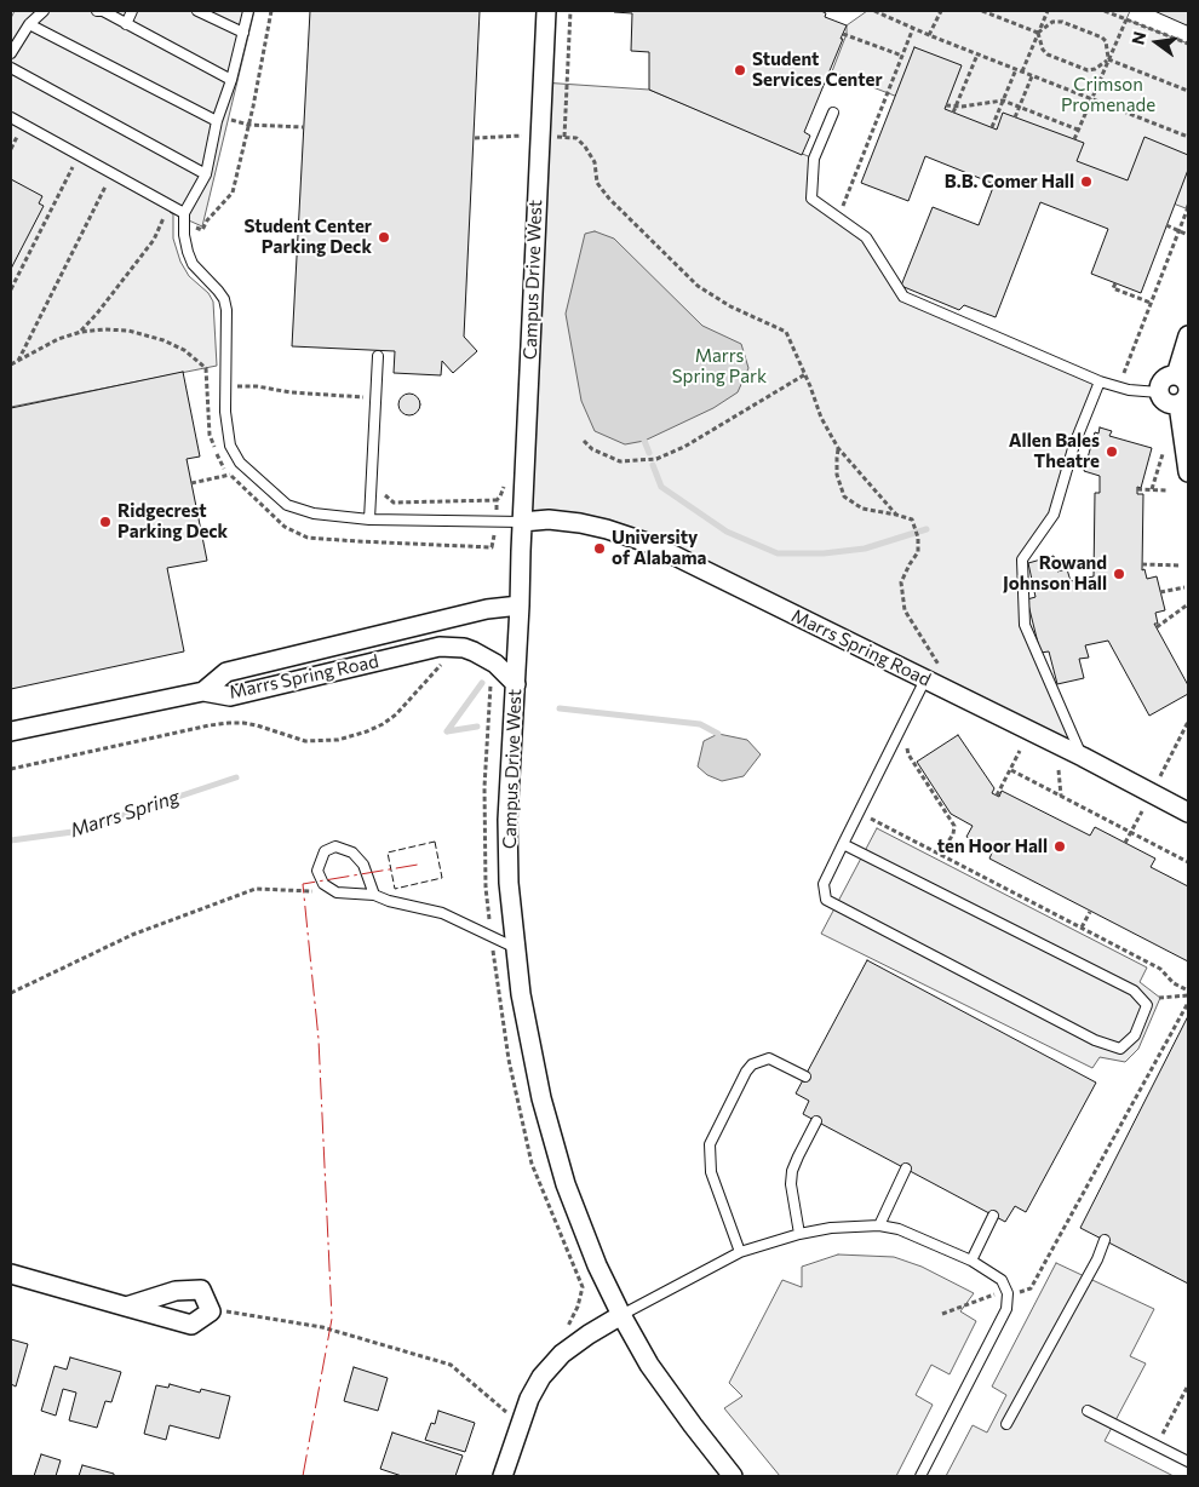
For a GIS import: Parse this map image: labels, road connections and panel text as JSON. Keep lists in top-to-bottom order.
{
  "streets": {
    "street": ["Campus Drive West", "Marrs Spring Road"]
  },
  "crossings": [
    ["Campus Drive West", "Marrs Spring Road"]
  ],
  "water": ["Marrs Spring"],
  "parks": ["Crimson Promenade", "Marrs Spring Park"],
  "places": [
    "Student Services Center",
    "B.B. Comer Hall",
    "Student Center Parking Deck",
    "Allen Bales Theatre",
    "Ridgecrest Parking Deck",
    "University of Alabama",
    "Rowand Johnson Hall",
    "ten Hoor Hall"
  ],
  "north": "left"
}
